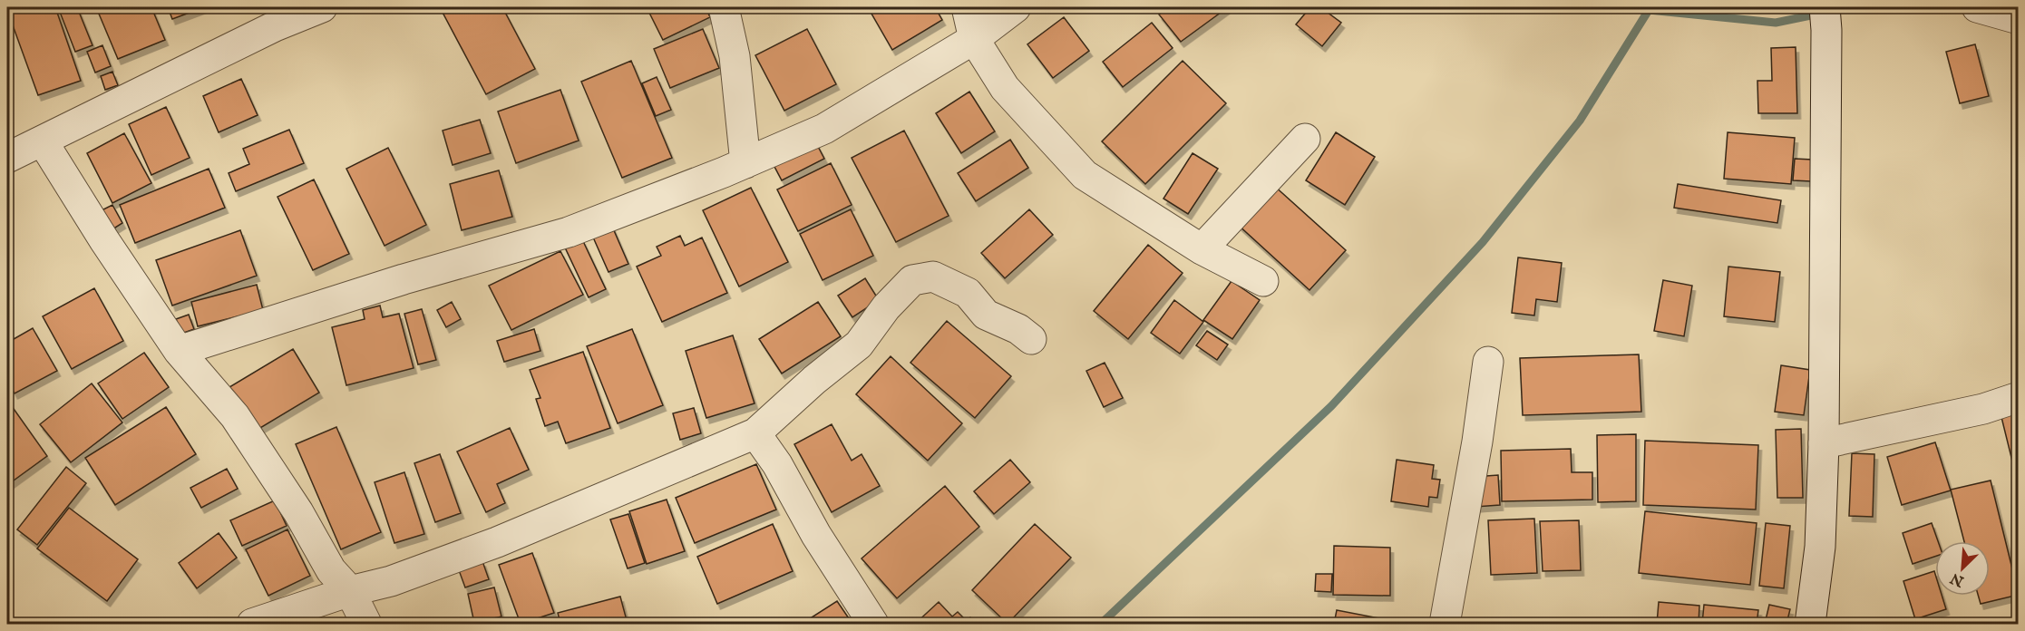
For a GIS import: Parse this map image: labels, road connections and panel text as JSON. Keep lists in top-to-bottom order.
{
  "north": "bottom left"
}
